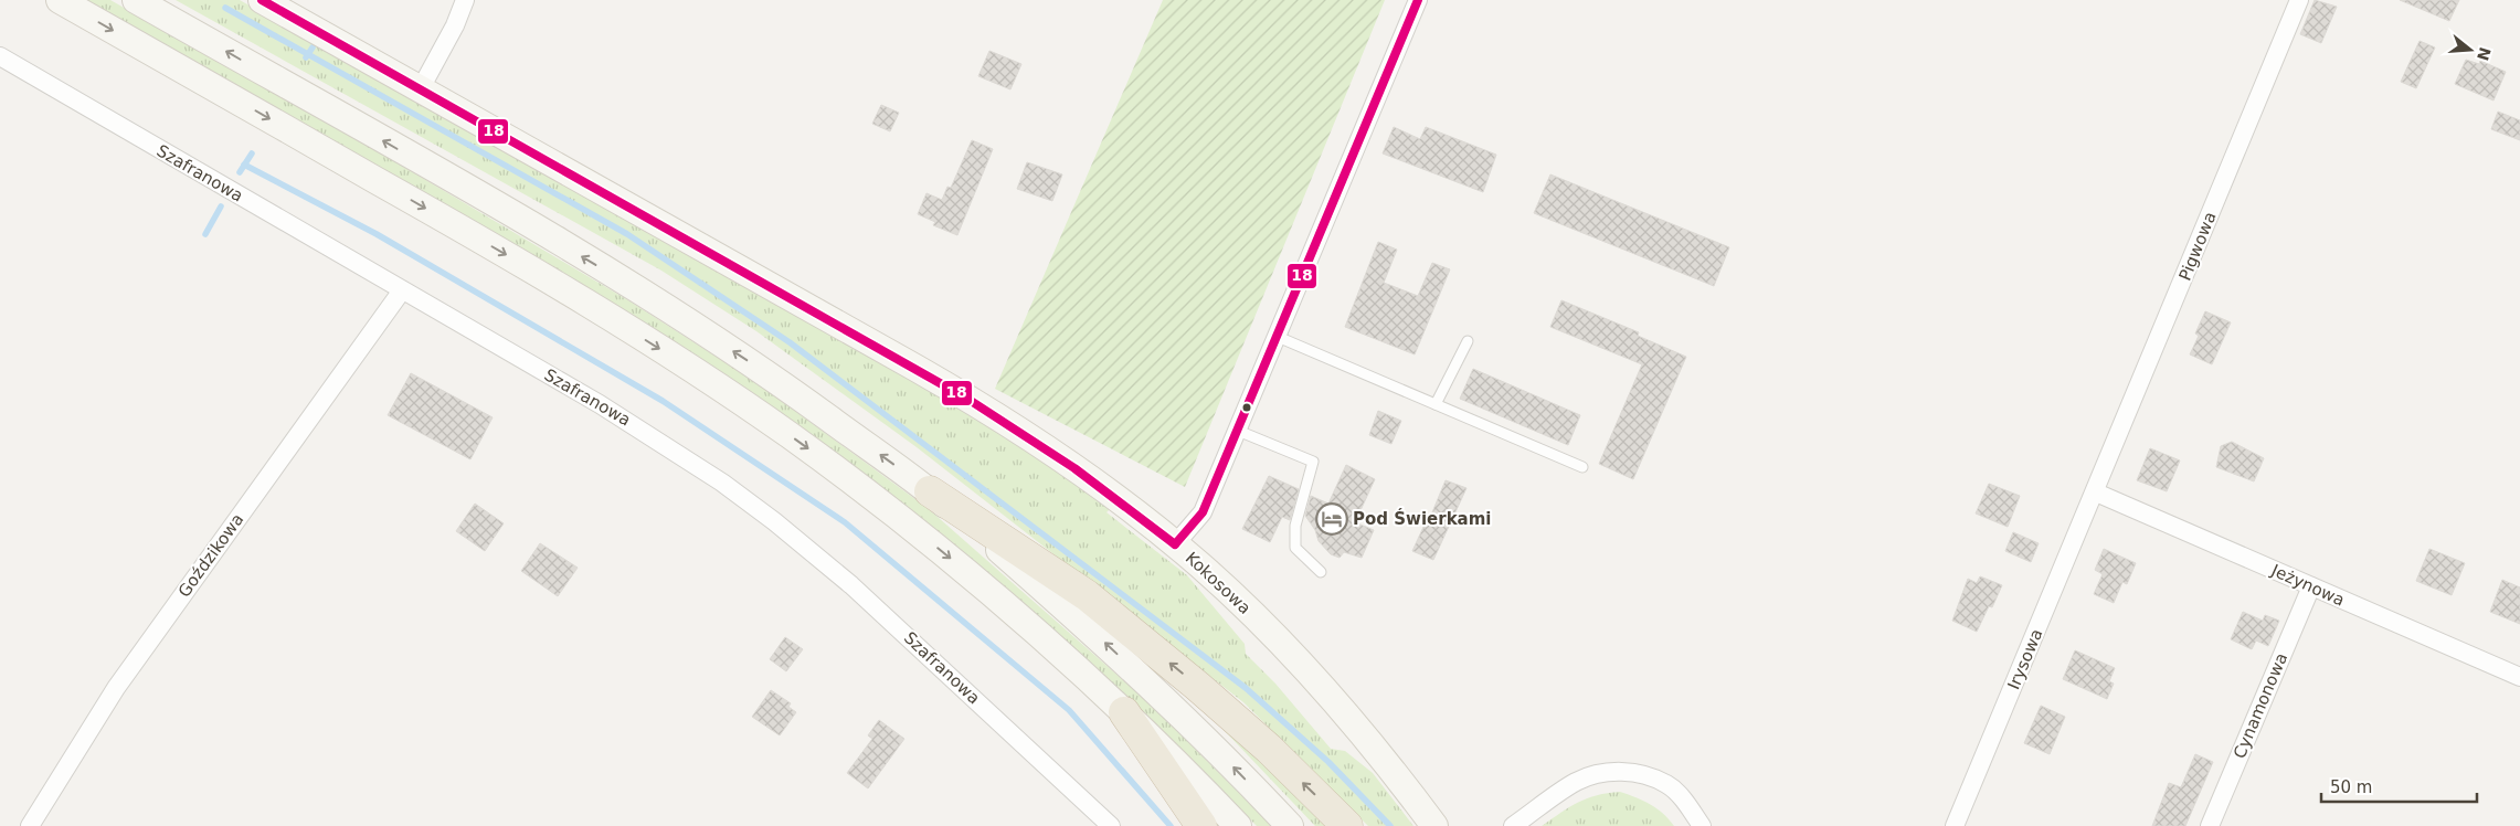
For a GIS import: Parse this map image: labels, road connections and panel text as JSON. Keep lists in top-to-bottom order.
{
  "streets": {
    "main road": ["Kokosowa"],
    "street": [
      "Szafranowa",
      "Pigwowa",
      "Goździkowa",
      "Jeżynowa",
      "Irysowa",
      "Cynamonowa"
    ]
  },
  "crossings": [
    ["Szafranowa", "Goździkowa"],
    ["Pigwowa", "Jeżynowa"],
    ["Pigwowa", "Irysowa"],
    ["Jeżynowa", "Irysowa"],
    ["Jeżynowa", "Cynamonowa"]
  ],
  "places": {
    "hotel": ["Pod Świerkami"]
  },
  "lines": ["transit line 18"],
  "scale_bar": "50 m",
  "north": "right"
}
